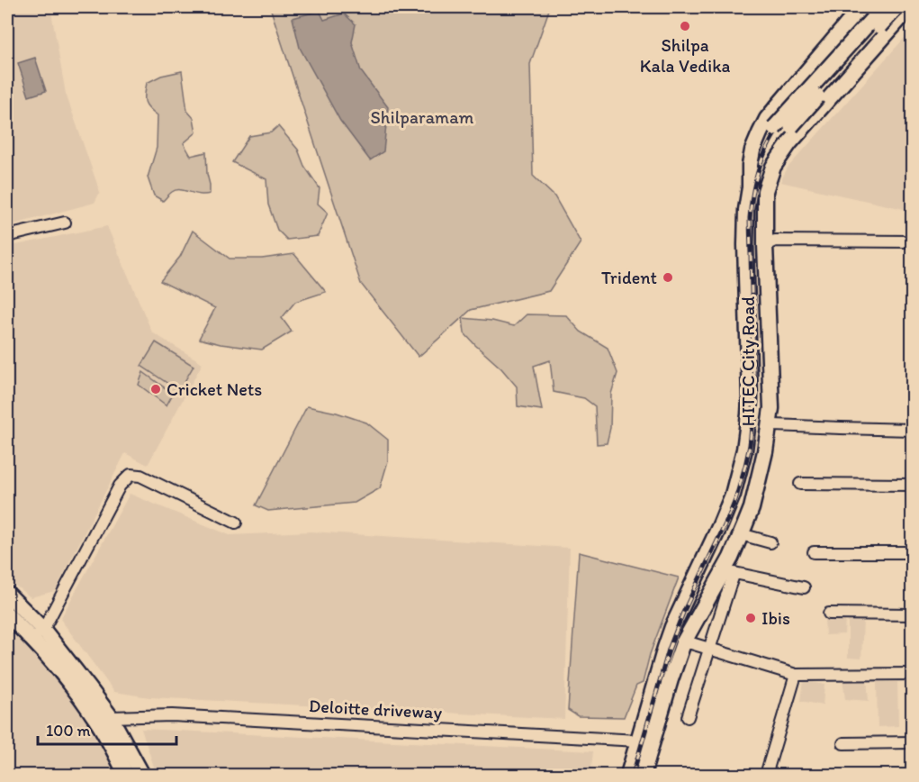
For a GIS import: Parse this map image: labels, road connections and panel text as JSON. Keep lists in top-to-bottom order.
{
  "streets": {
    "main road": ["HITEC City Road"],
    "street": ["Deloitte driveway"]
  },
  "crossings": [
    ["HITEC City Road", "Deloitte driveway"]
  ],
  "parks": ["Shilparamam"],
  "places": [
    "Shilpa Kala Vedika",
    "Trident",
    "Cricket Nets",
    "Ibis"
  ],
  "scale_bar": "100 m"
}
